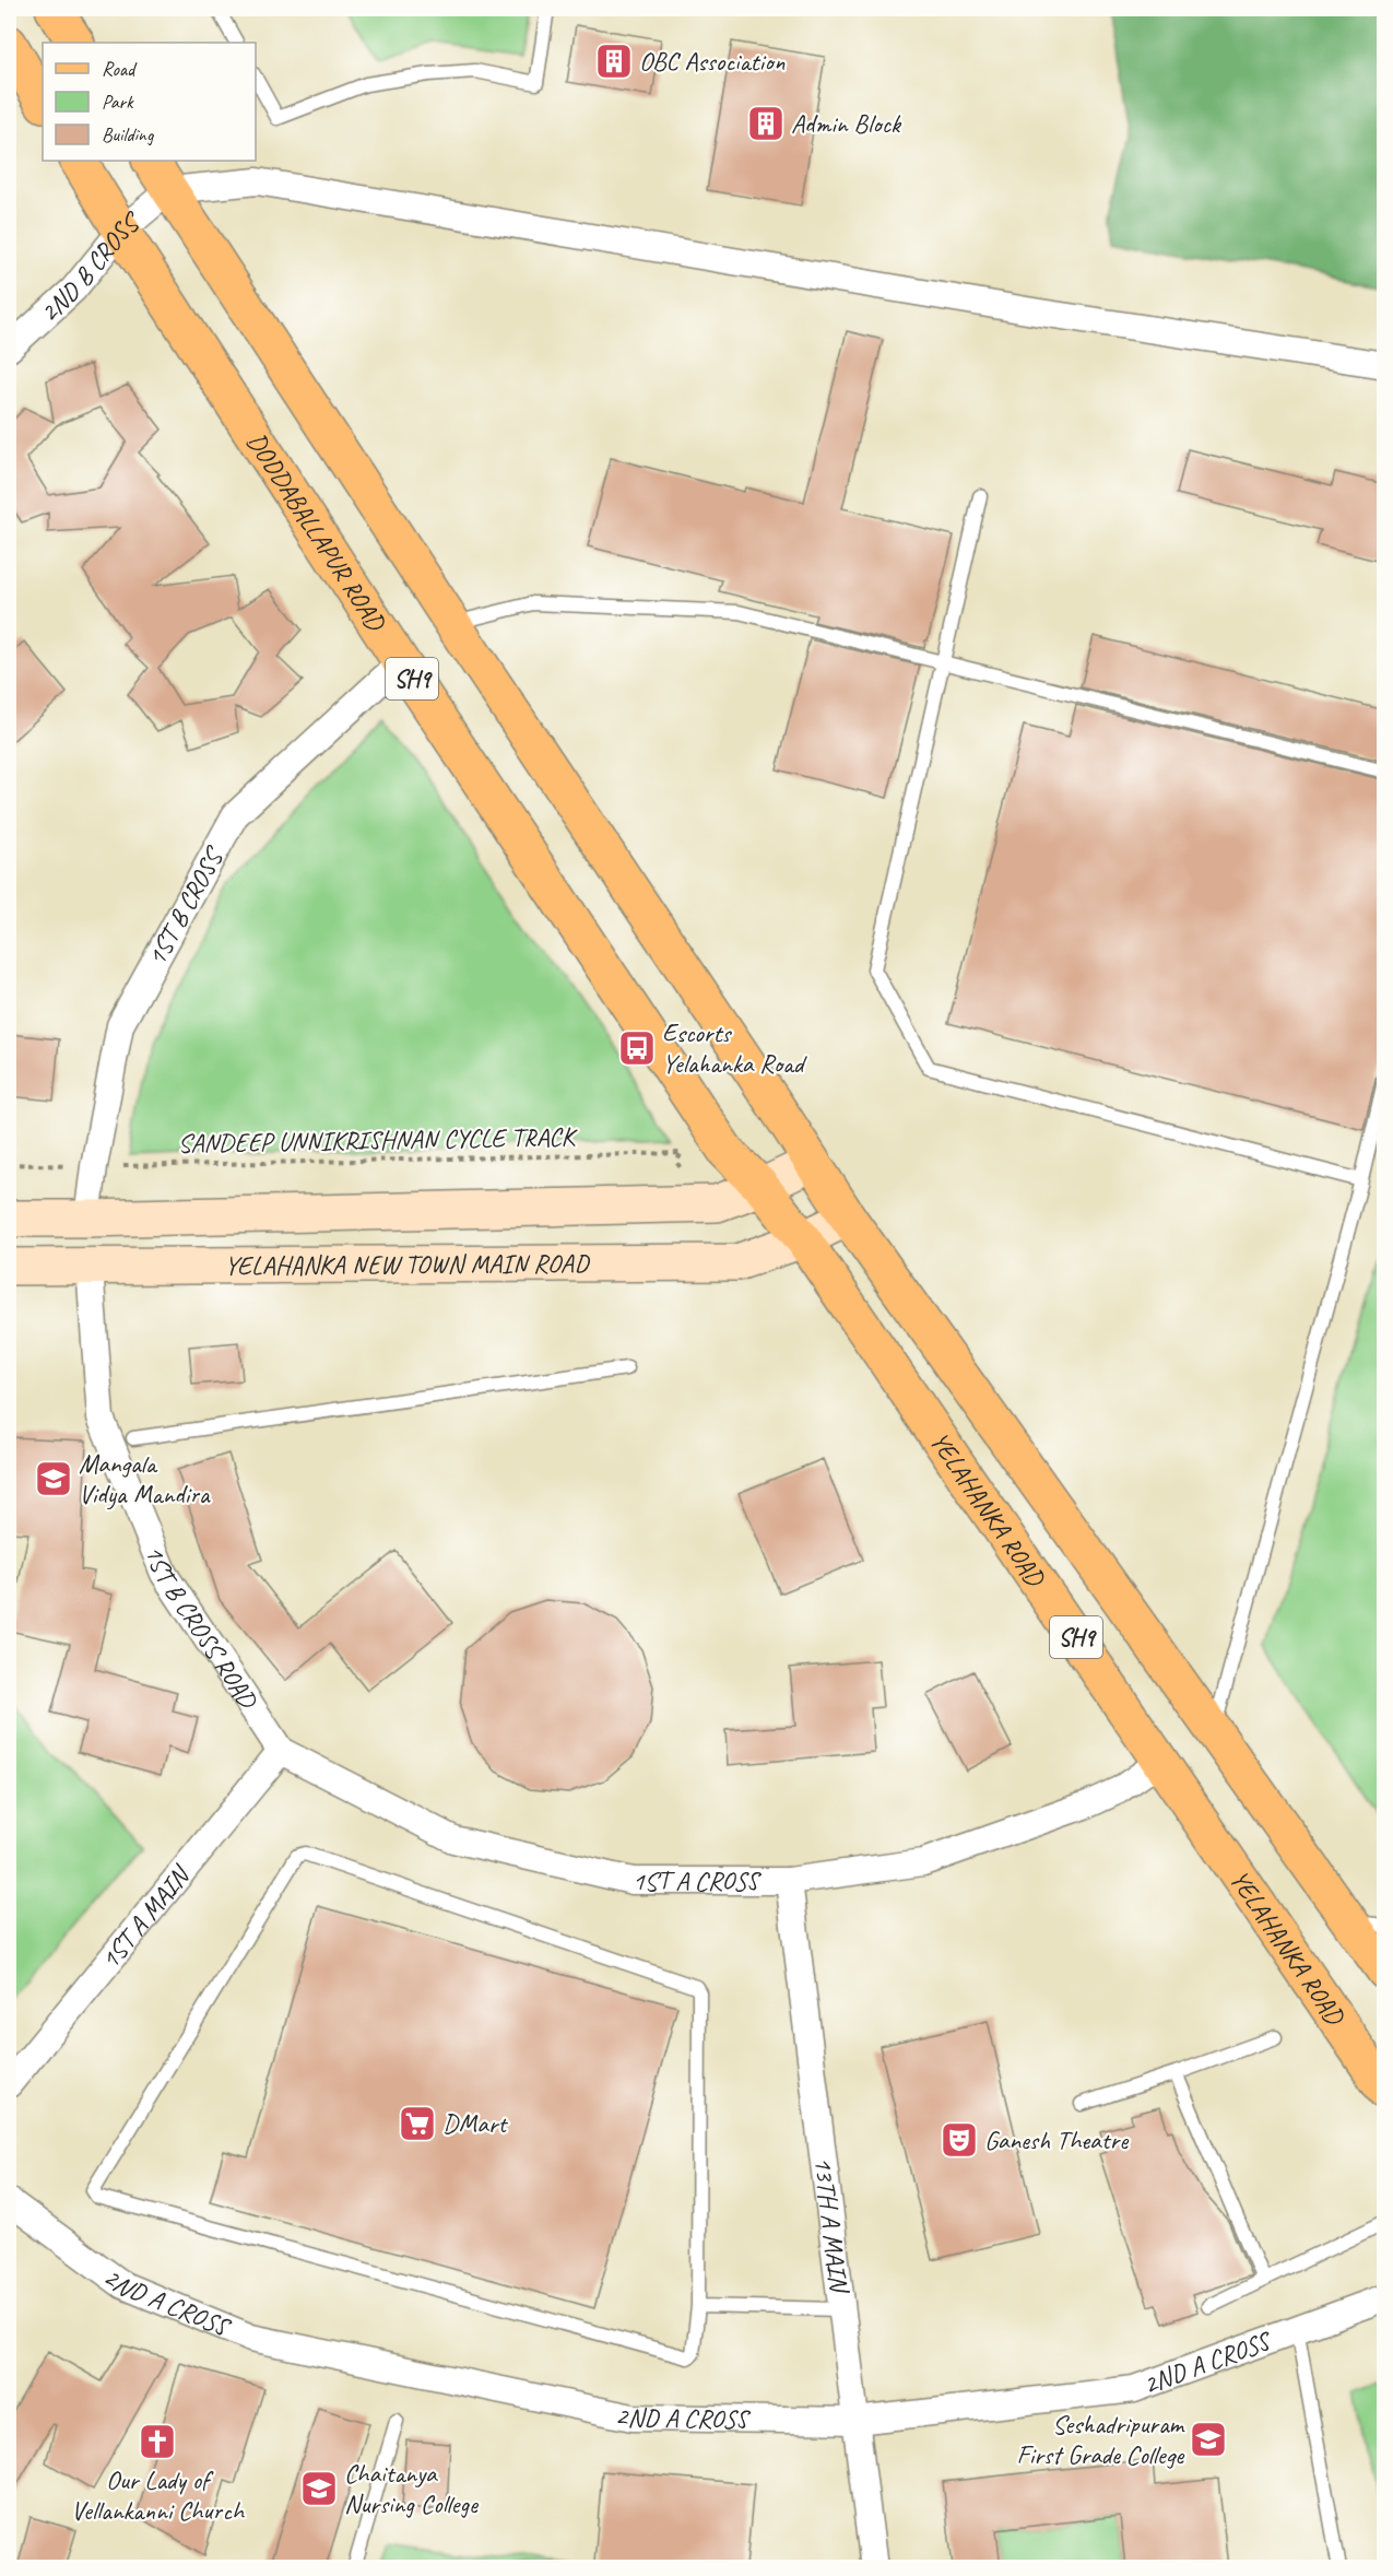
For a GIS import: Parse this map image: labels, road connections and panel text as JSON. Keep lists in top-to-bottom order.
{
  "streets": {
    "main road": [
      "DODDABALLAPUR ROAD",
      "SH9",
      "YELAHANKA NEW TOWN MAIN ROAD",
      "YELAHANKA ROAD"
    ],
    "street": [
      "2ND B CROSS",
      "1ST B CROSS",
      "1ST B CROSS ROAD",
      "1ST A CROSS",
      "1ST A MAIN",
      "13TH A MAIN",
      "2ND A CROSS"
    ],
    "path": ["SANDEEP UNNIKRISHNAN CYCLE TRACK"]
  },
  "crossings": [
    ["2ND B CROSS", "DODDABALLAPUR ROAD"],
    ["2ND B CROSS", "SH9"],
    ["DODDABALLAPUR ROAD", "1ST B CROSS"],
    ["DODDABALLAPUR ROAD", "YELAHANKA NEW TOWN MAIN ROAD"],
    ["DODDABALLAPUR ROAD", "YELAHANKA ROAD"],
    ["SH9", "YELAHANKA NEW TOWN MAIN ROAD"],
    ["SH9", "YELAHANKA ROAD"],
    ["1ST B CROSS", "SANDEEP UNNIKRISHNAN CYCLE TRACK"],
    ["1ST B CROSS", "YELAHANKA NEW TOWN MAIN ROAD"],
    ["SANDEEP UNNIKRISHNAN CYCLE TRACK", "YELAHANKA NEW TOWN MAIN ROAD"],
    ["YELAHANKA NEW TOWN MAIN ROAD", "YELAHANKA ROAD"],
    ["YELAHANKA NEW TOWN MAIN ROAD", "1ST B CROSS ROAD"],
    ["YELAHANKA ROAD", "1ST A CROSS"],
    ["1ST B CROSS ROAD", "1ST A CROSS"],
    ["1ST B CROSS ROAD", "1ST A MAIN"],
    ["1ST A CROSS", "1ST A MAIN"],
    ["1ST A CROSS", "13TH A MAIN"],
    ["13TH A MAIN", "2ND A CROSS"]
  ],
  "places": {
    "building": ["OBC Association", "Admin Block"],
    "bus stop": ["Escorts Yelahanka Road"],
    "school or university": ["Mangala Vidya Mandira", "Seshadripuram First Grade College", "Chaitanya Nursing College"],
    "supermarket": ["DMart"],
    "theatre": ["Ganesh Theatre"],
    "church": ["Our Lady of Vellankanni Church"]
  },
  "legend": ["Road", "Park", "Building"]
}
